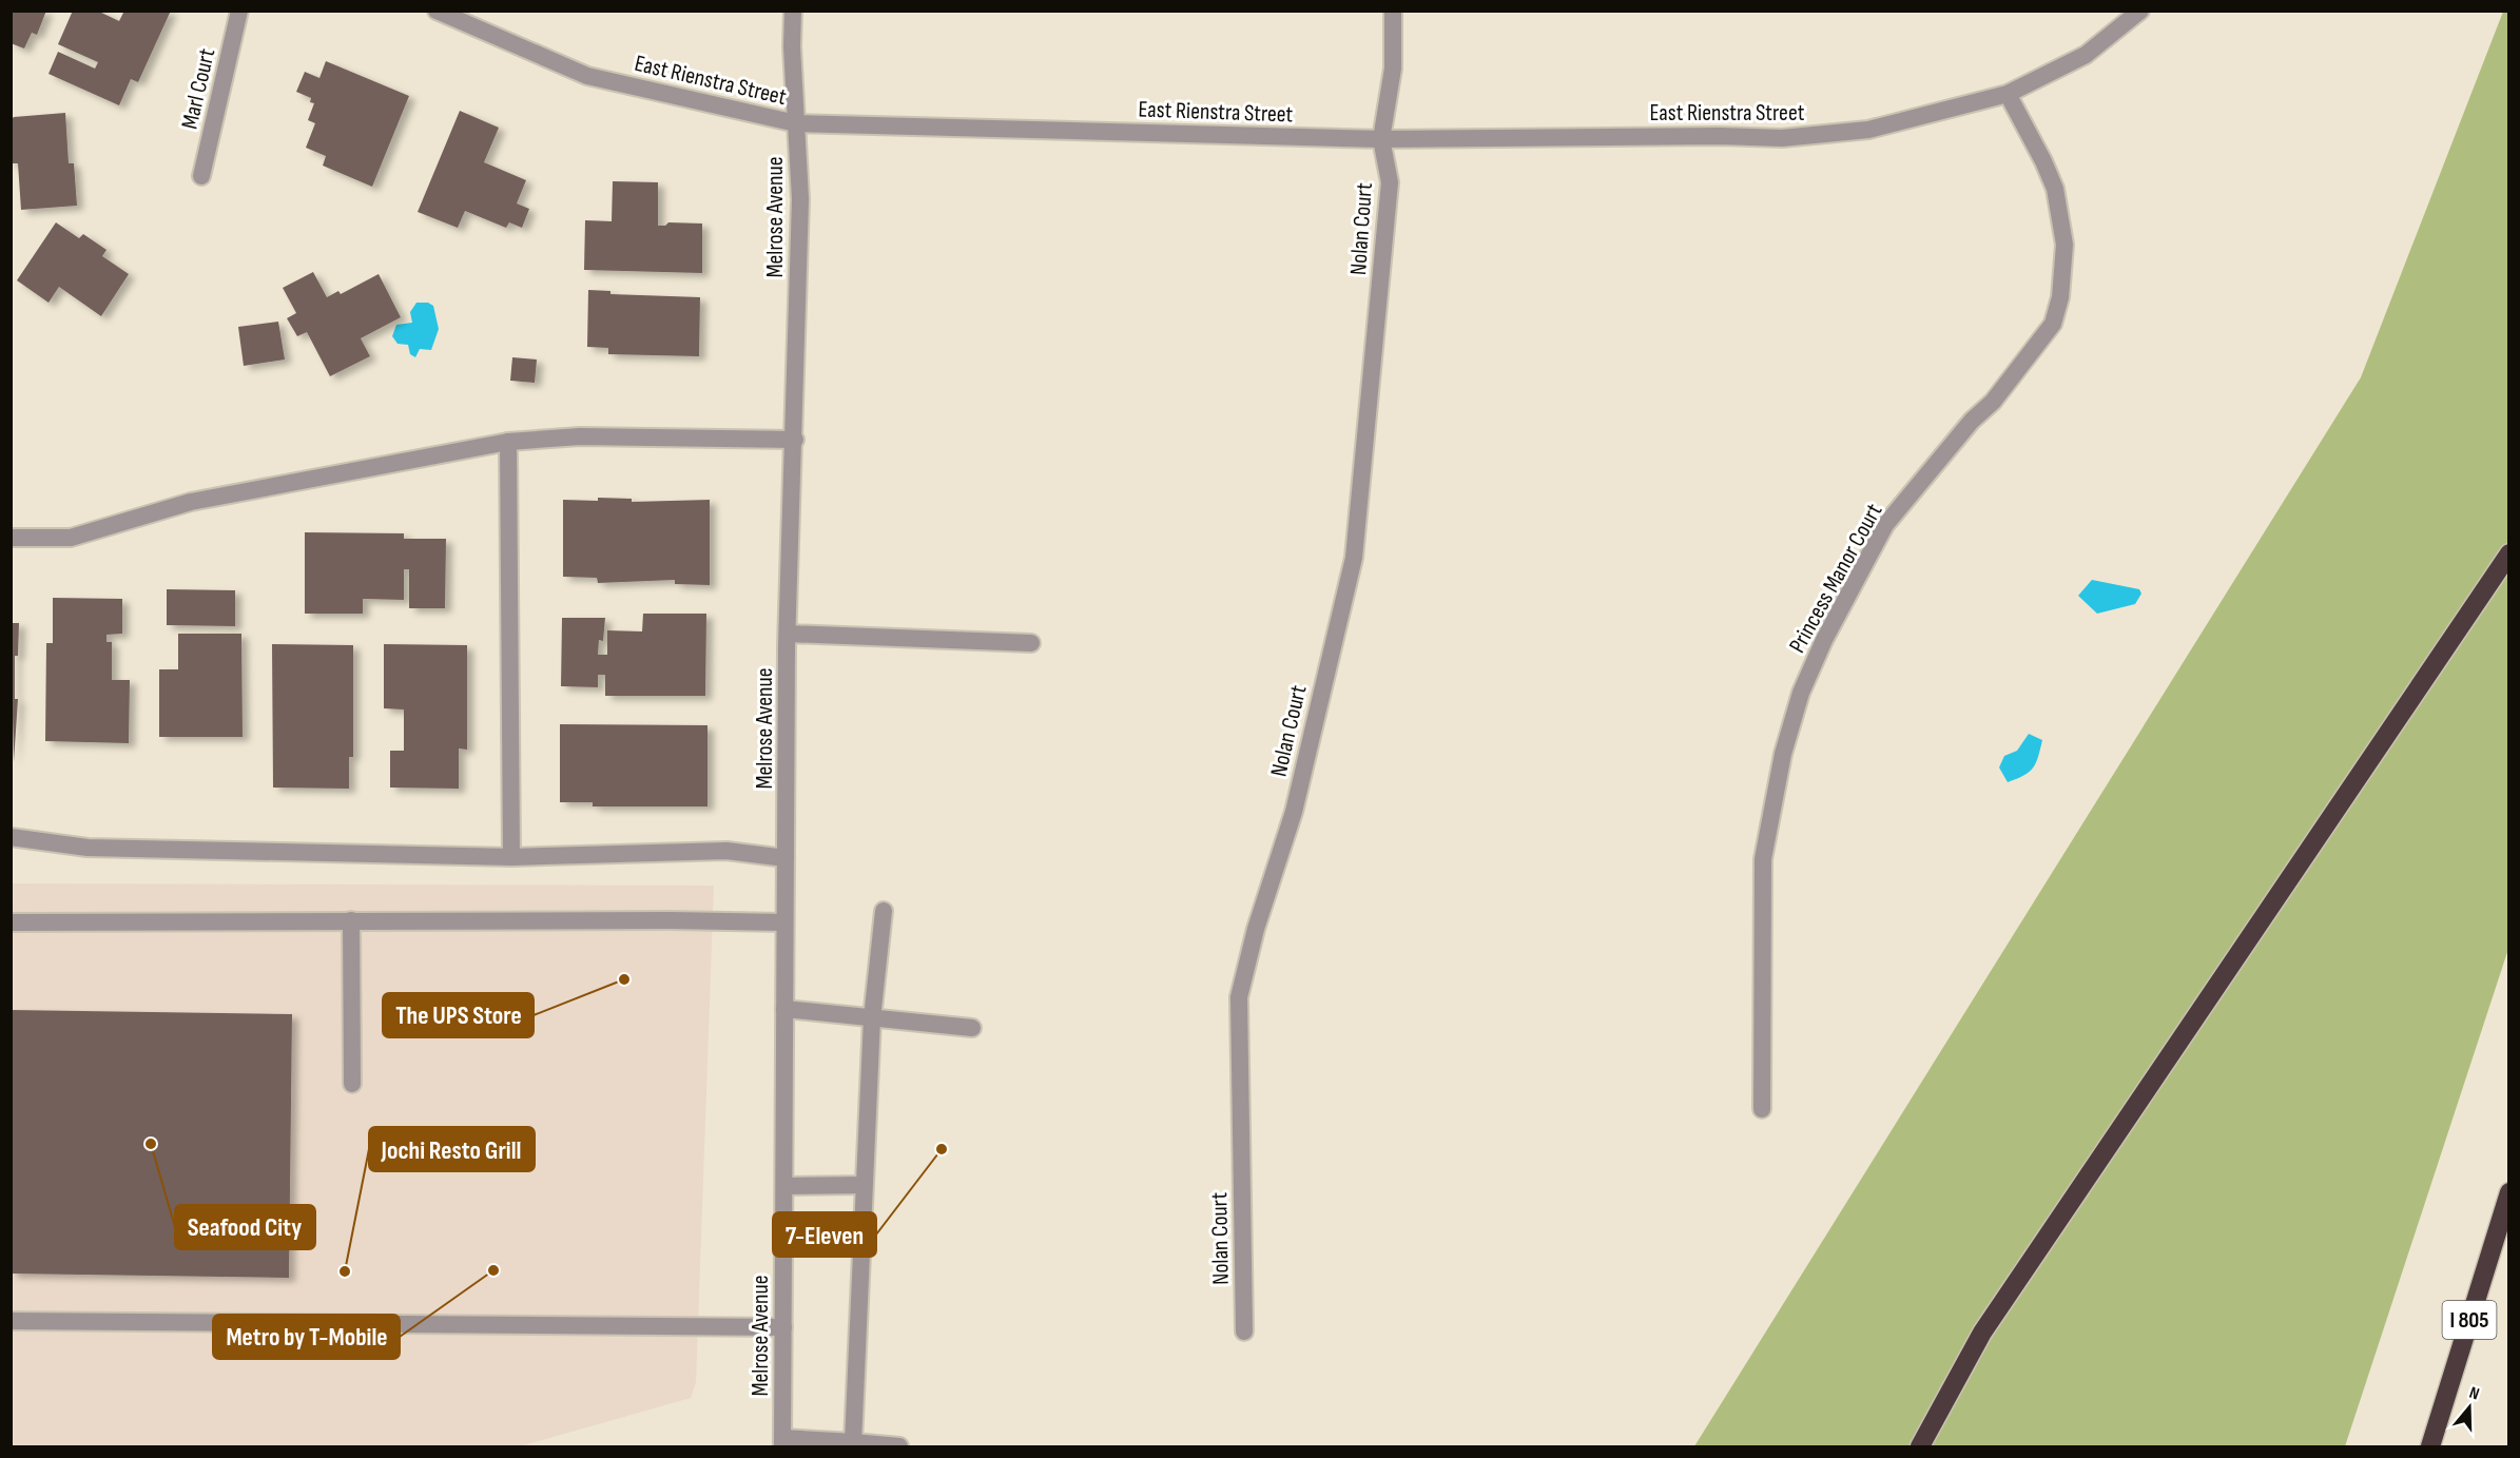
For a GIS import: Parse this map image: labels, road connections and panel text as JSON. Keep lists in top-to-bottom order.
{
  "streets": {
    "highway": ["I 805"],
    "street": [
      "East Rienstra Street",
      "Marl Court",
      "Melrose Avenue",
      "Nolan Court",
      "Princess Manor Court"
    ]
  },
  "crossings": [
    ["East Rienstra Street", "Melrose Avenue"],
    ["East Rienstra Street", "Nolan Court"],
    ["East Rienstra Street", "Princess Manor Court"]
  ],
  "places": [
    "The UPS Store",
    "Seafood City",
    "7-Eleven",
    "Metro by T-Mobile",
    "Jochi Resto Grill"
  ],
  "north": "top"
}
